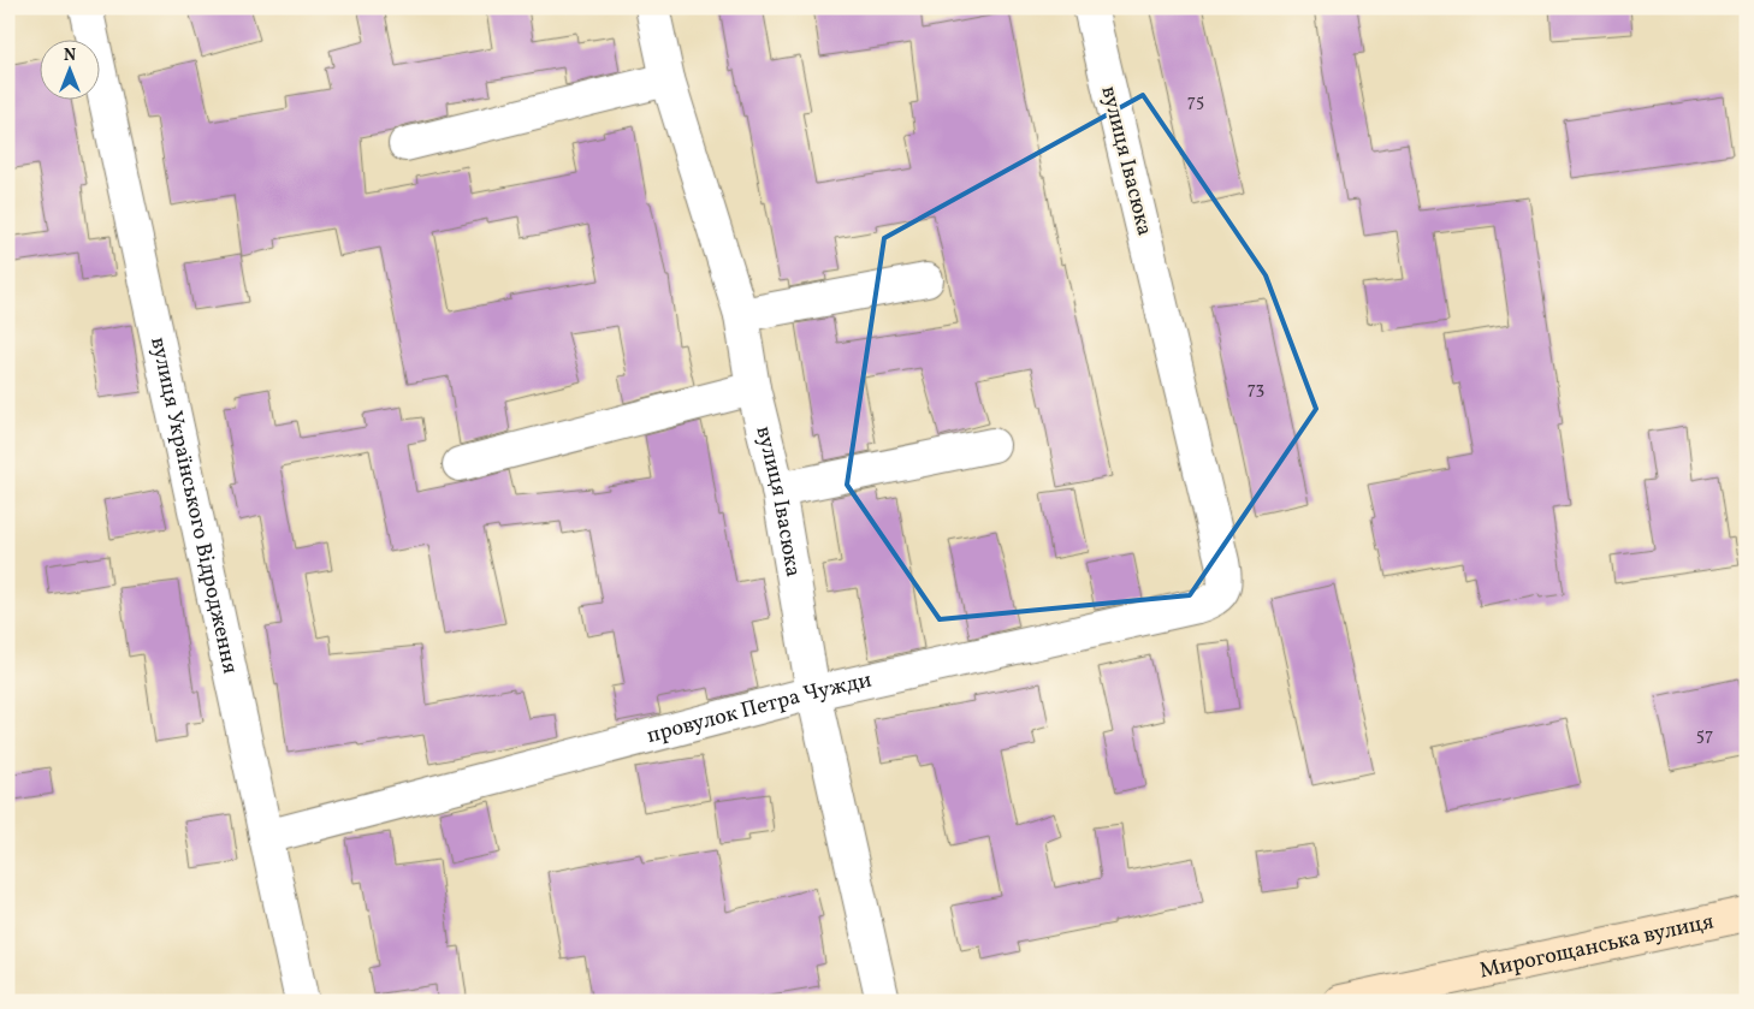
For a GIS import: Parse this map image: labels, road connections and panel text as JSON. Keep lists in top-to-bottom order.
{
  "streets": {
    "main road": ["Мирогощанська вулиця"],
    "street": ["вулиця Івасюка", "вулиця Українського Відродження", "провулок Петра Чужди"]
  },
  "crossings": [
    ["вулиця Івасюка", "провулок Петра Чужди"],
    ["вулиця Українського Відродження", "провулок Петра Чужди"]
  ],
  "house_numbers": ["75", "73", "57"],
  "north": "top"
}
